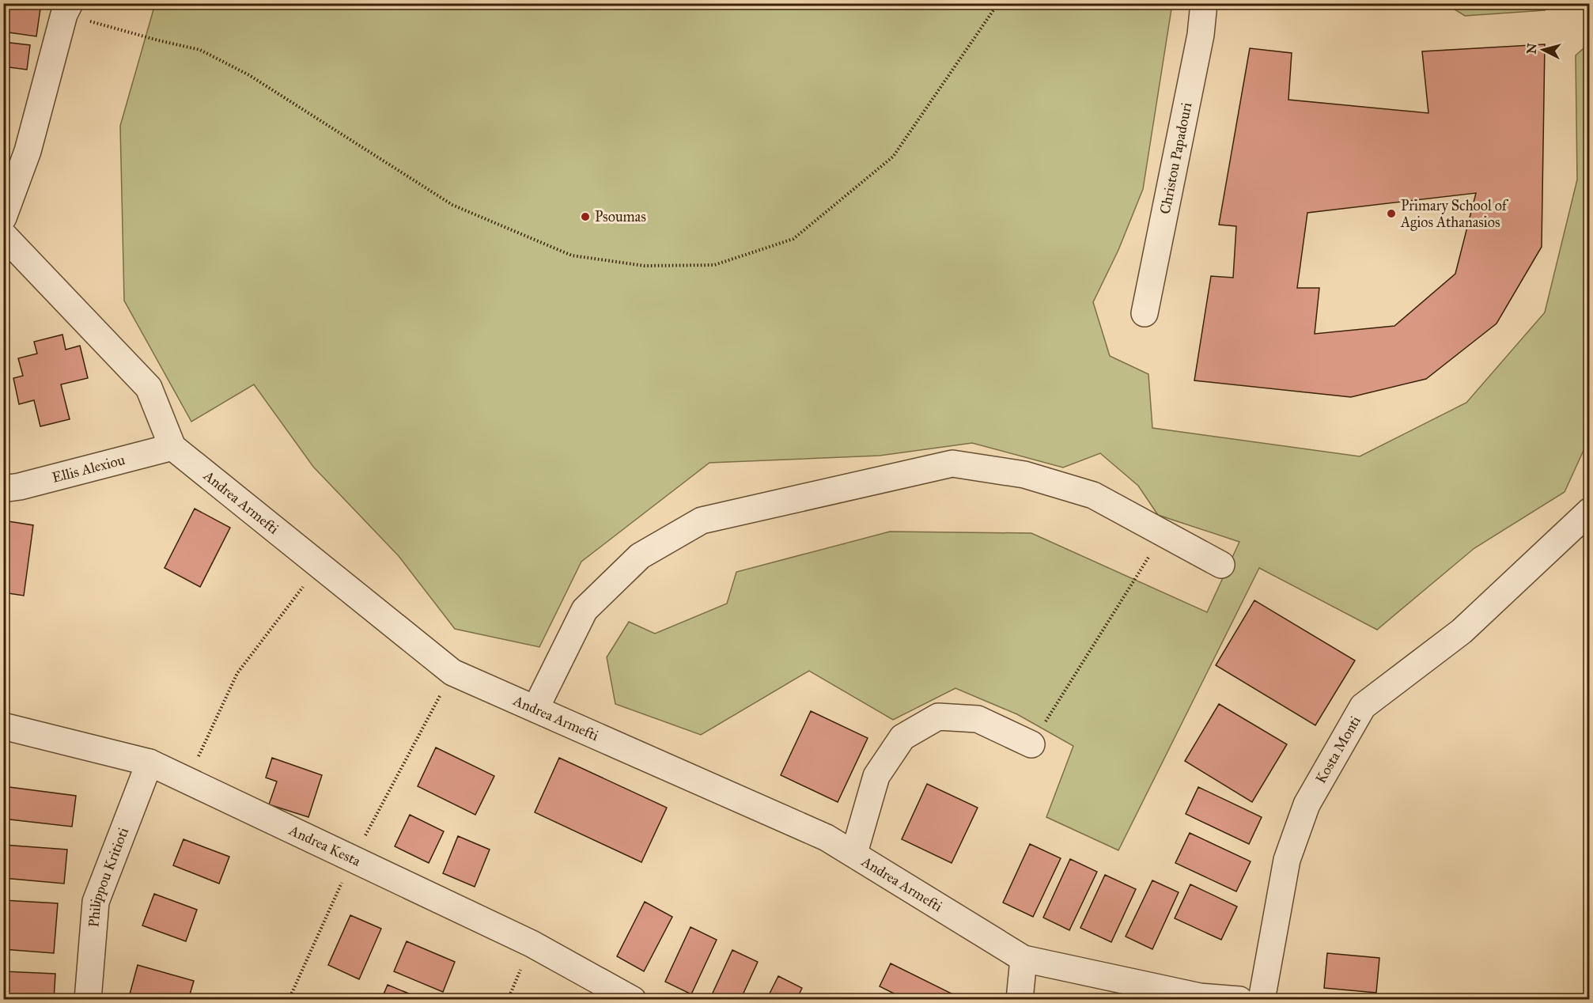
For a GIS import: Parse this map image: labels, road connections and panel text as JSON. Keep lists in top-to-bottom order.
{
  "streets": {
    "street": [
      "Christou Papadouri",
      "Ellis Alexiou",
      "Andrea Armefti",
      "Kosta Monti",
      "Andrea Kesta",
      "Philippou Kritioti"
    ]
  },
  "crossings": [
    ["Ellis Alexiou", "Andrea Armefti"],
    ["Andrea Kesta", "Philippou Kritioti"]
  ],
  "places": ["Primary School of Agios Athanasios", "Psoumas"],
  "north": "left"
}
